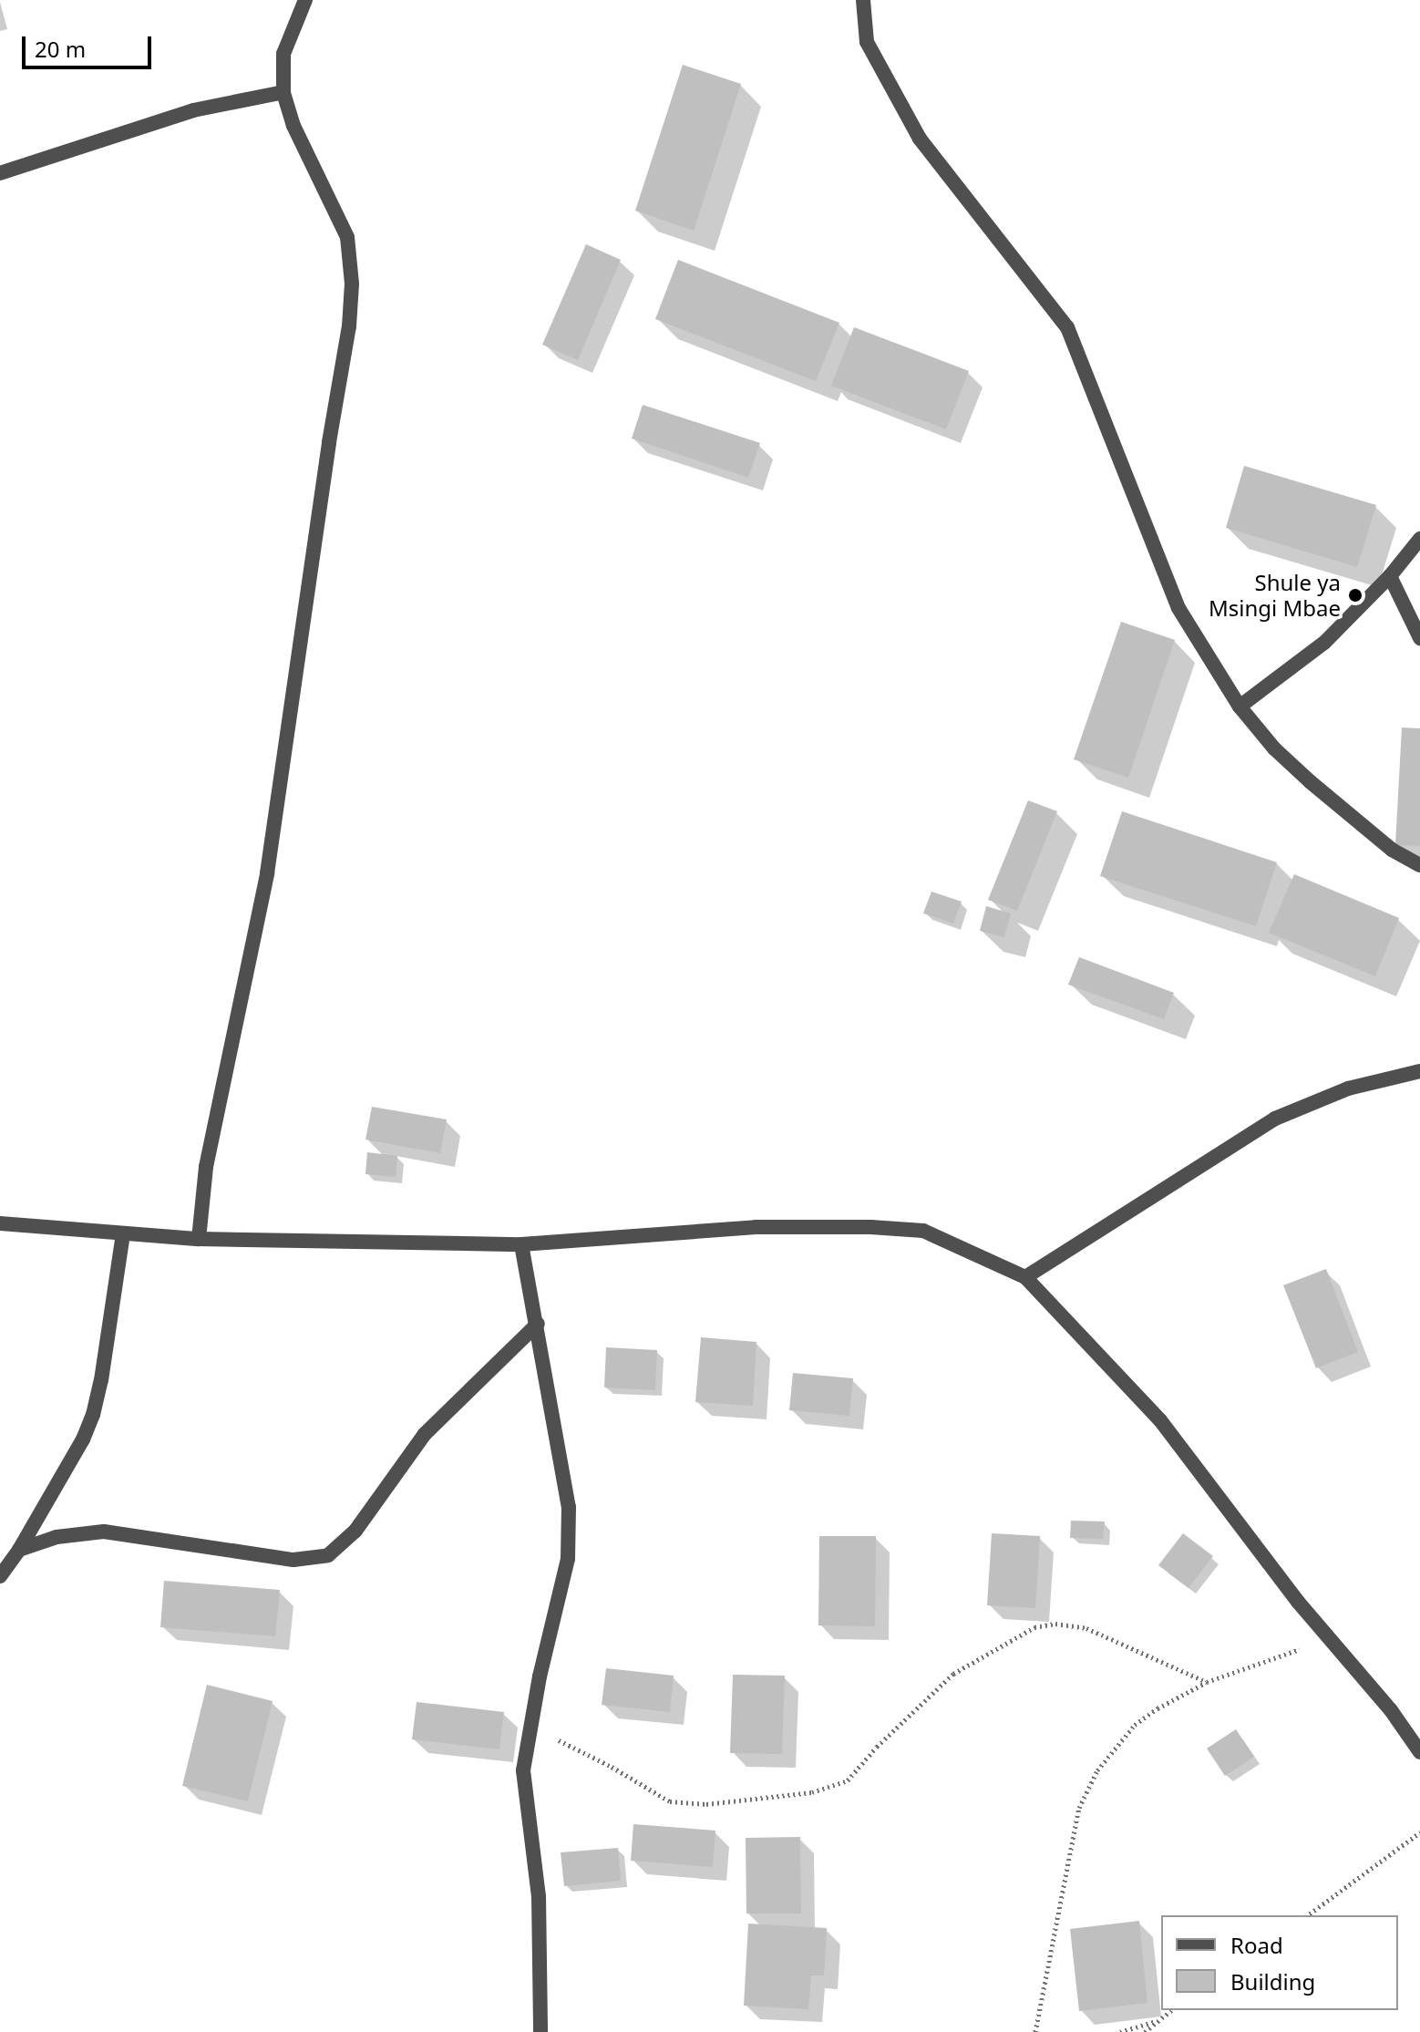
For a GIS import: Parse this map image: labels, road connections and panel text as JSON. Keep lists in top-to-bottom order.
{
  "places": ["Shule ya Msingi Mbae"],
  "legend": ["Road", "Building"],
  "scale_bar": "20 m"
}
